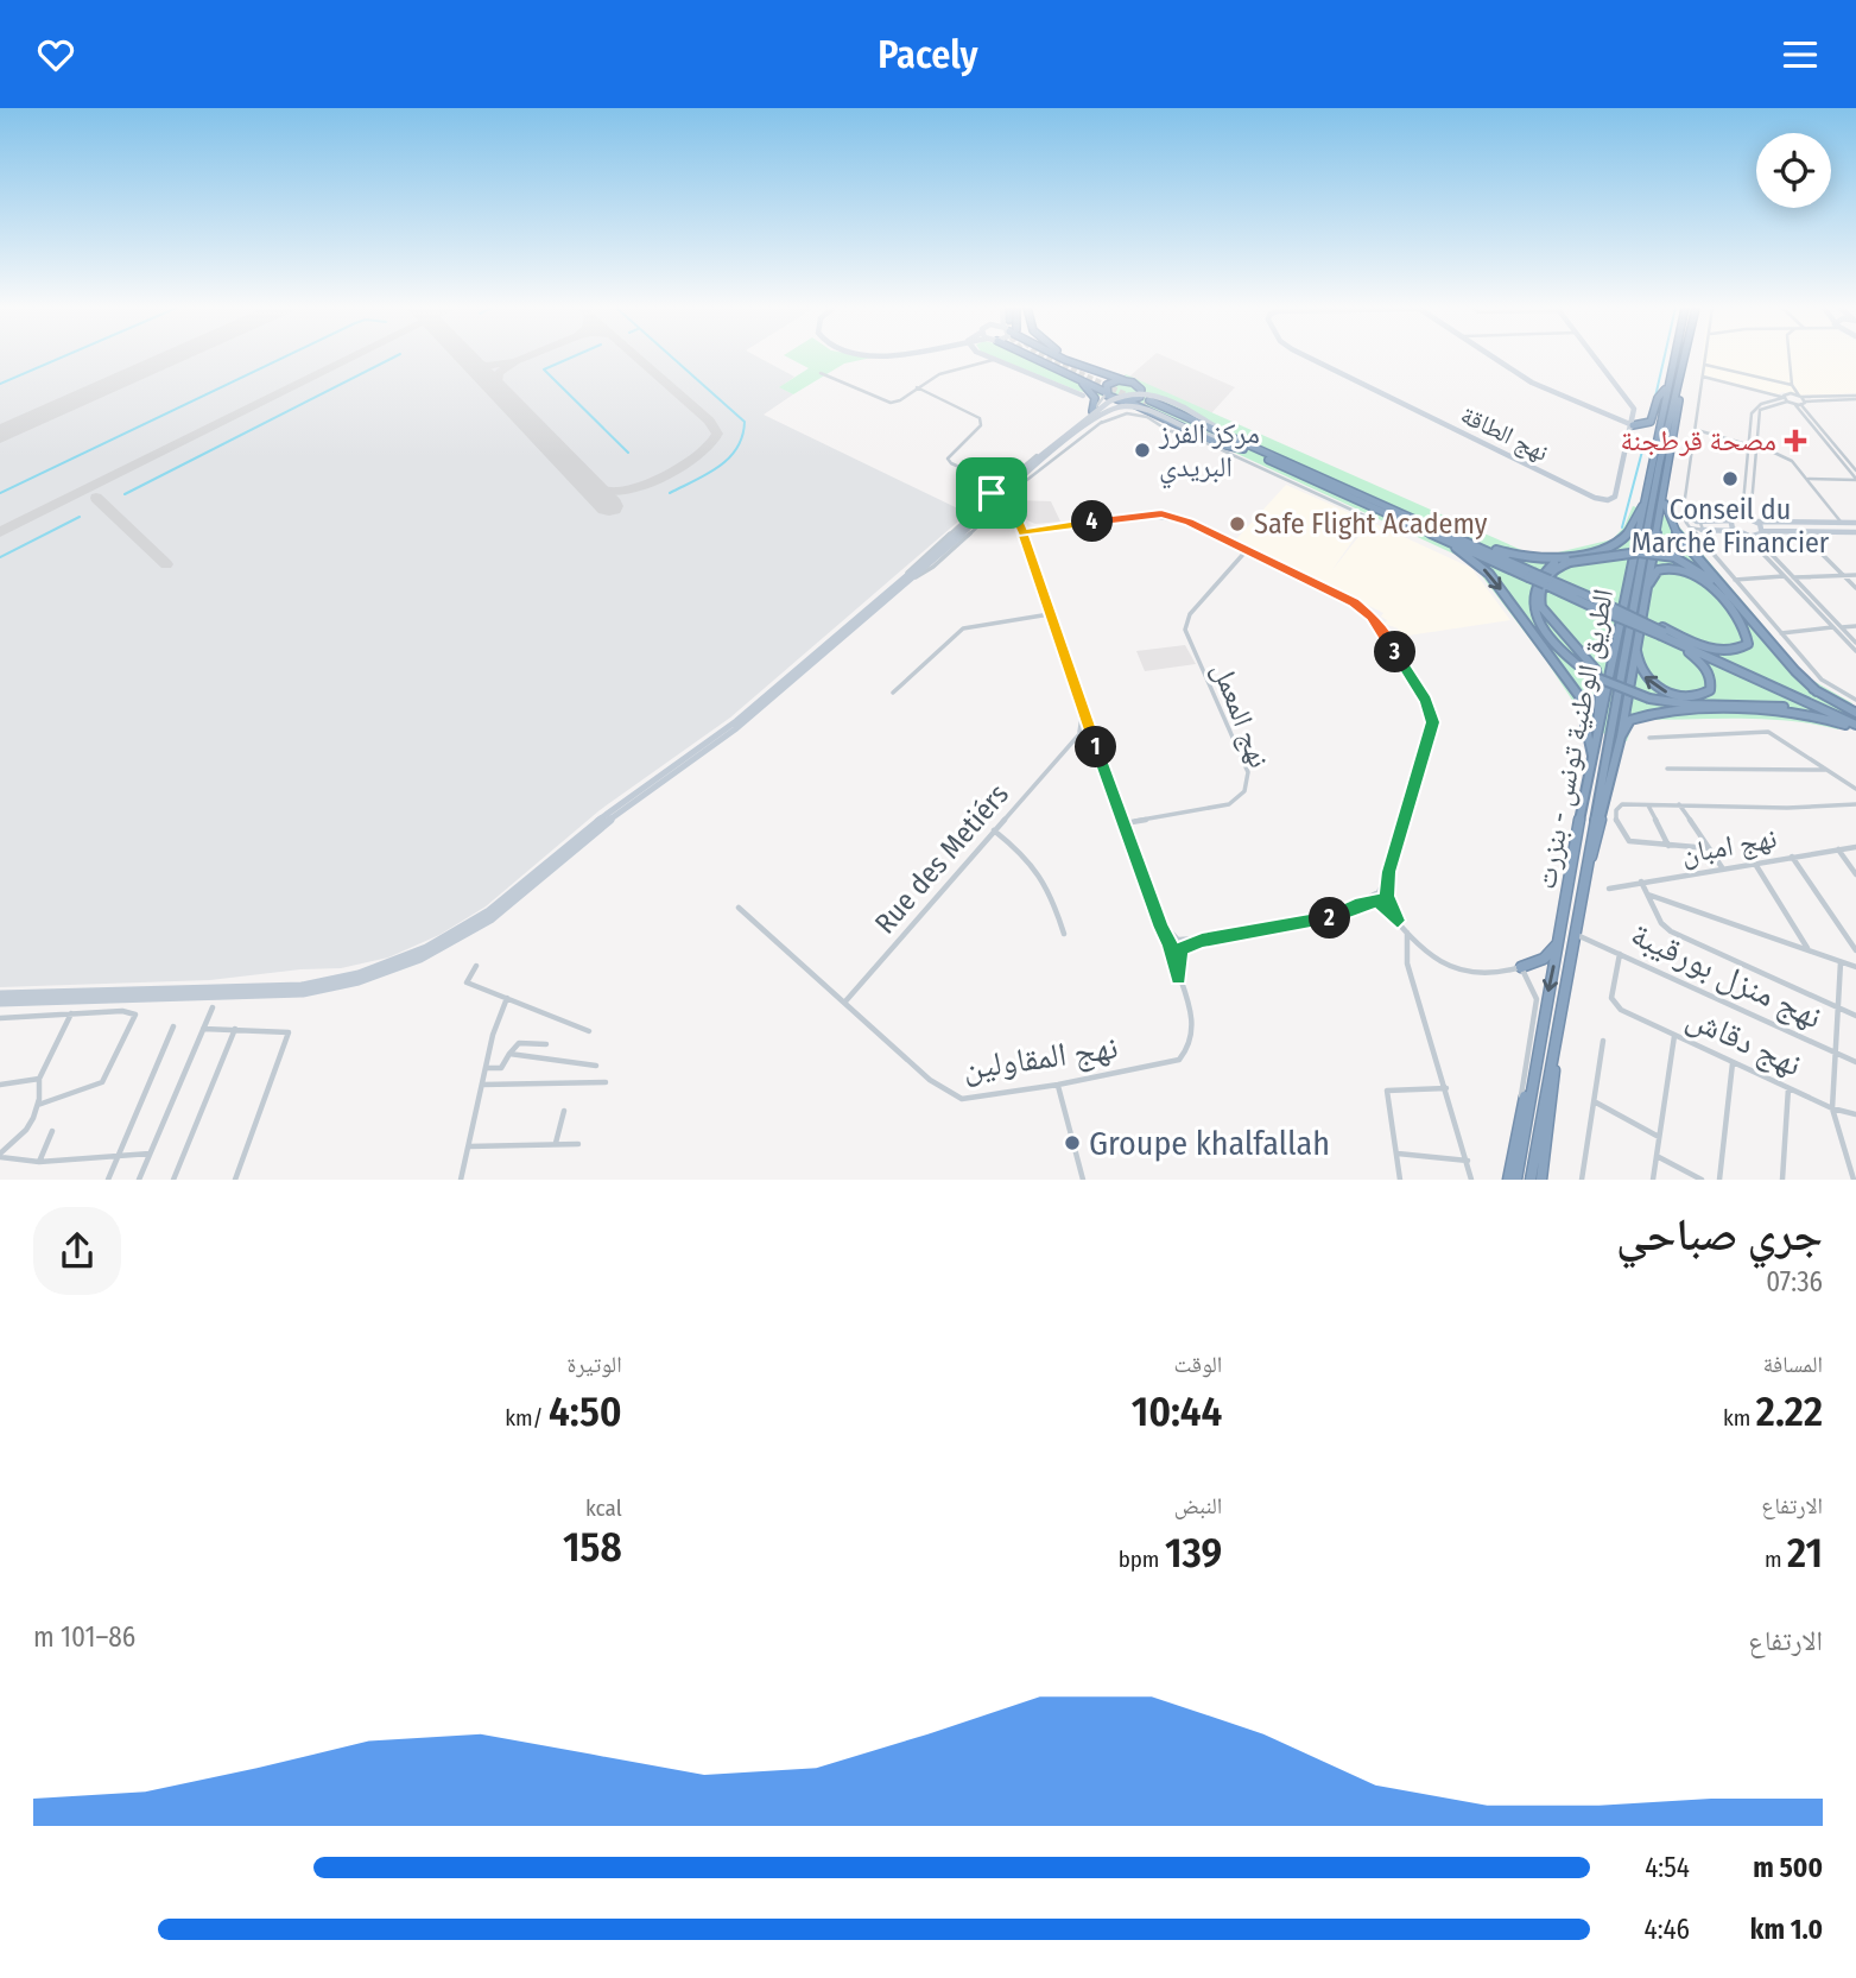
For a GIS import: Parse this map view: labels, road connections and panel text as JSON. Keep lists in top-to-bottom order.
{
  "streets": {
    "highway": ["الطريق الوطنية تونس - بنزرت"],
    "street": [
      "نهج الطاقة",
      "نهج المعمل",
      "نهج امبان",
      "Rue des Metiérs",
      "نهج منزل بورقيبة",
      "نهج دقاش",
      "نهج المقاولين"
    ]
  },
  "crossings": [
    ["نهج المعمل", "نهج المقاولين"],
    ["الطريق الوطنية تونس - بنزرت", "نهج منزل بورقيبة"],
    ["Rue des Metiérs", "نهج المقاولين"],
    ["نهج منزل بورقيبة", "نهج دقاش"]
  ],
  "places": {
    "health": ["مصحة قرطجنة"],
    "other": [
      "مركز الفرز البريدي",
      "Conseil du Marché Financier",
      "Safe Flight Academy",
      "Groupe khalfallah"
    ]
  },
  "page": {
    "header": "Pacely",
    "pins": [
      "4",
      "3",
      "1",
      "2"
    ],
    "heading": ["جري صباحي", "07:36"],
    "stats": [
      ["المسافة", "2.22 km"],
      ["الوقت", "10:44"],
      ["الوتيرة", "4:50 /km"],
      ["الارتفاع", "21 m"],
      ["النبض", "139 bpm"],
      ["kcal", "158"]
    ],
    "chart": ["الارتفاع", "86–101 m"],
    "list": [
      {
        "name": "500 m",
        "note": "4:54"
      },
      {
        "name": "1.0 km",
        "note": "4:46"
      }
    ]
  }
}
